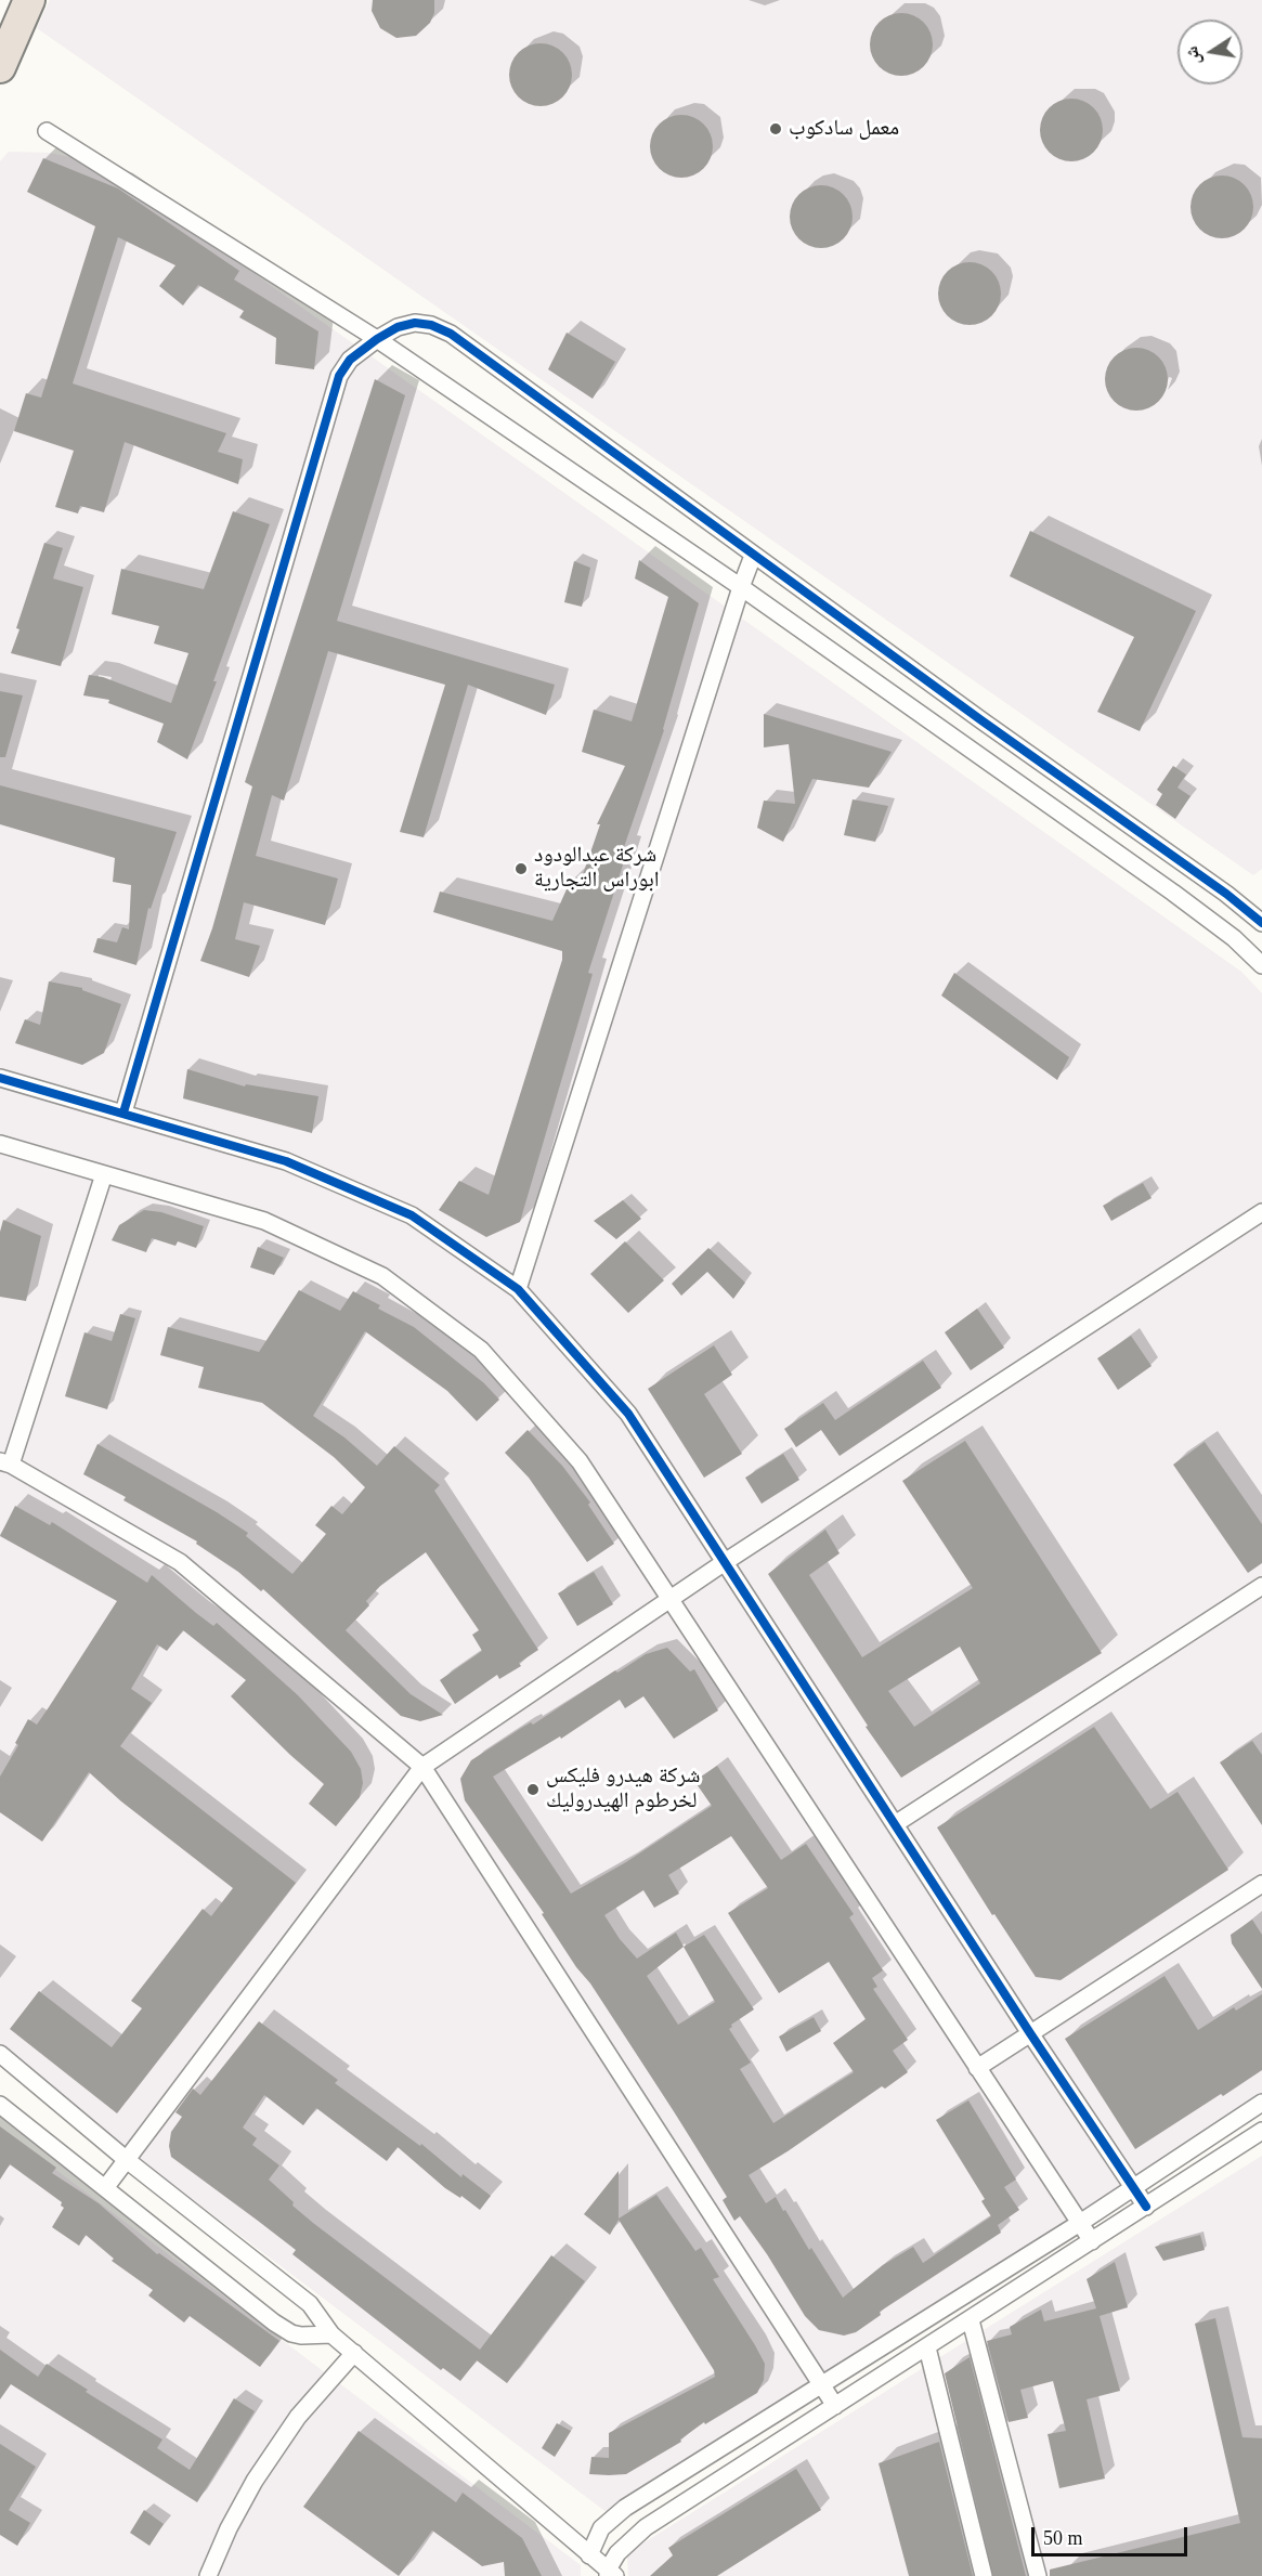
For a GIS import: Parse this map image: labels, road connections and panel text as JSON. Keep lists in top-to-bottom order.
{
  "places": ["معمل سادكوب", "شركة عبدالودود ابوراس التجارية", "شركة هيدرو فليكس لخرطوم الهيدروليك"],
  "scale_bar": "50 m",
  "north": "left"
}
